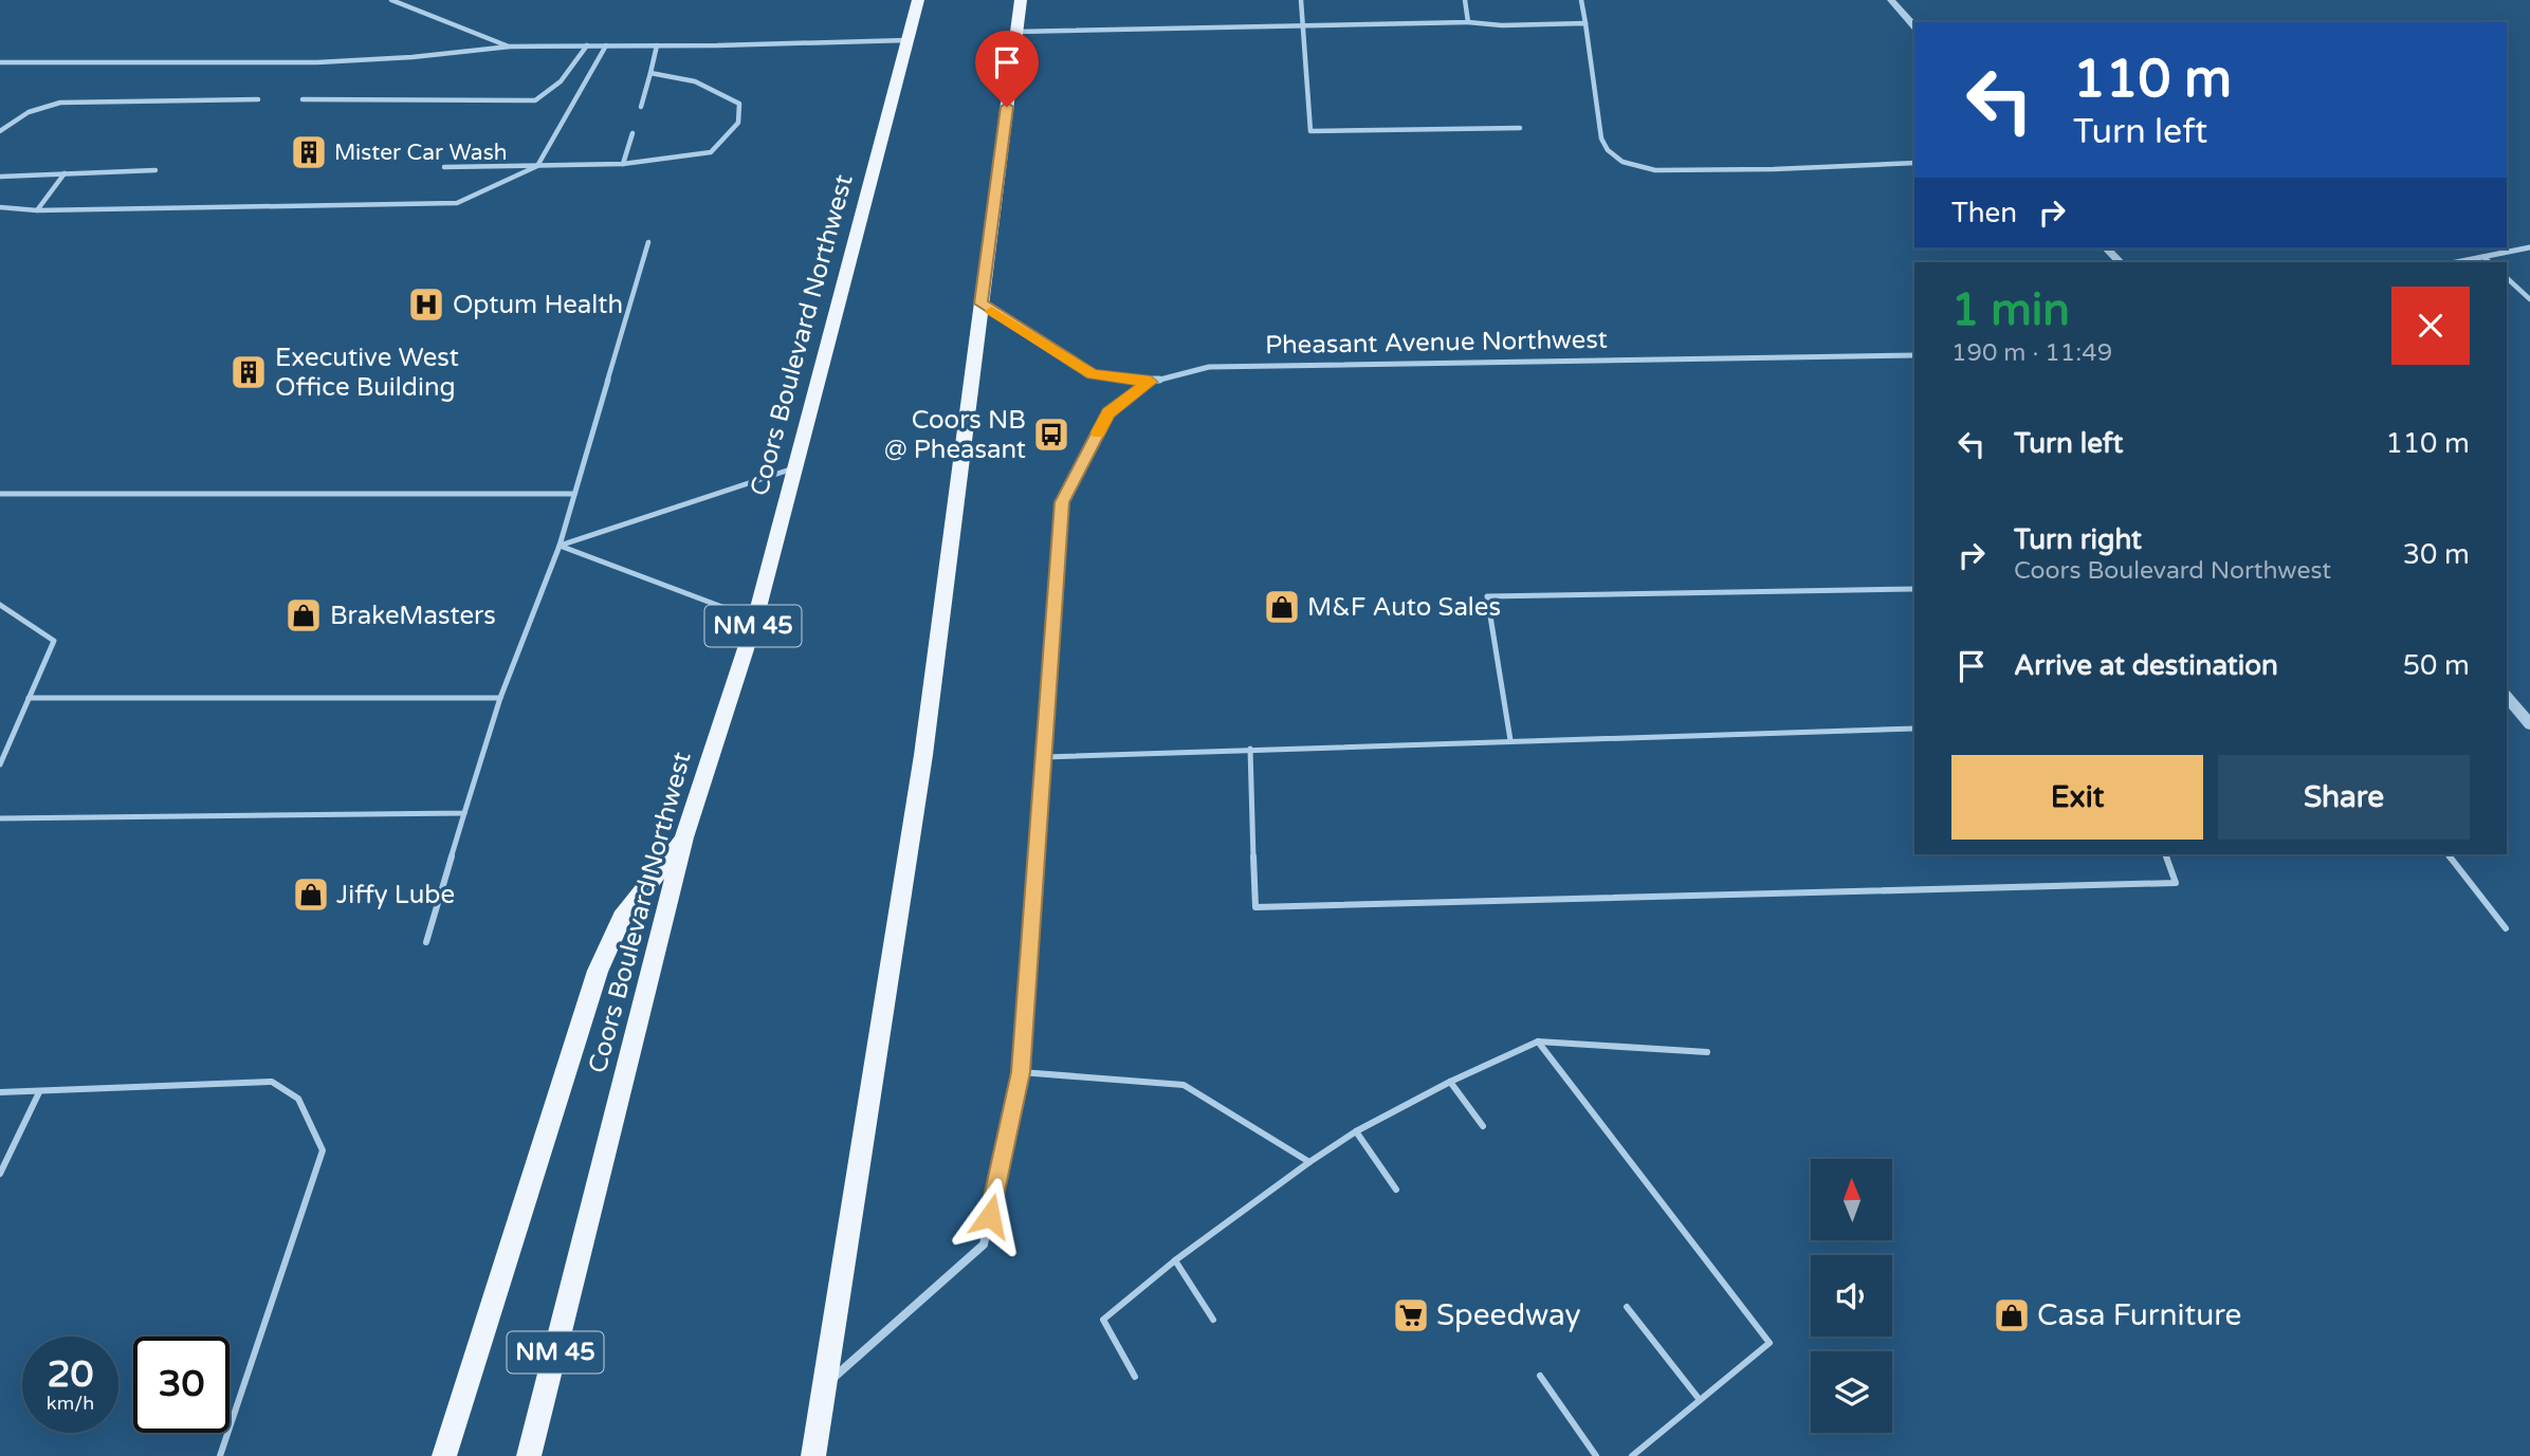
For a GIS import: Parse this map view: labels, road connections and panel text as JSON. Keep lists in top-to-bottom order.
{
  "streets": {
    "main road": ["Coors Boulevard Northwest", "NM 45"],
    "street": ["Pheasant Avenue Northwest"]
  },
  "places": {
    "building": ["Mister Car Wash", "Executive West Office Building"],
    "hospital": ["Optum Health"],
    "bus stop": ["Coors NB @ Pheasant"],
    "shop": [
      "M&F Auto Sales",
      "BrakeMasters",
      "Jiffy Lube",
      "Casa Furniture"
    ],
    "supermarket": ["Speedway"]
  },
  "north": "top",
  "page": {
    "turn": ["110 m", "Turn left"],
    "then": "Then",
    "heading": ["1 min", "190 m · 11:49"],
    "list": [
      {
        "name": "Turn left",
        "value": "110 m"
      },
      {
        "name": "Turn right",
        "note": "Coors Boulevard Northwest",
        "value": "30 m"
      },
      {
        "name": "Arrive at destination",
        "value": "50 m"
      }
    ],
    "buttons": ["Exit", "Share"],
    "speed": "20 km/h",
    "limit": "30"
  }
}
